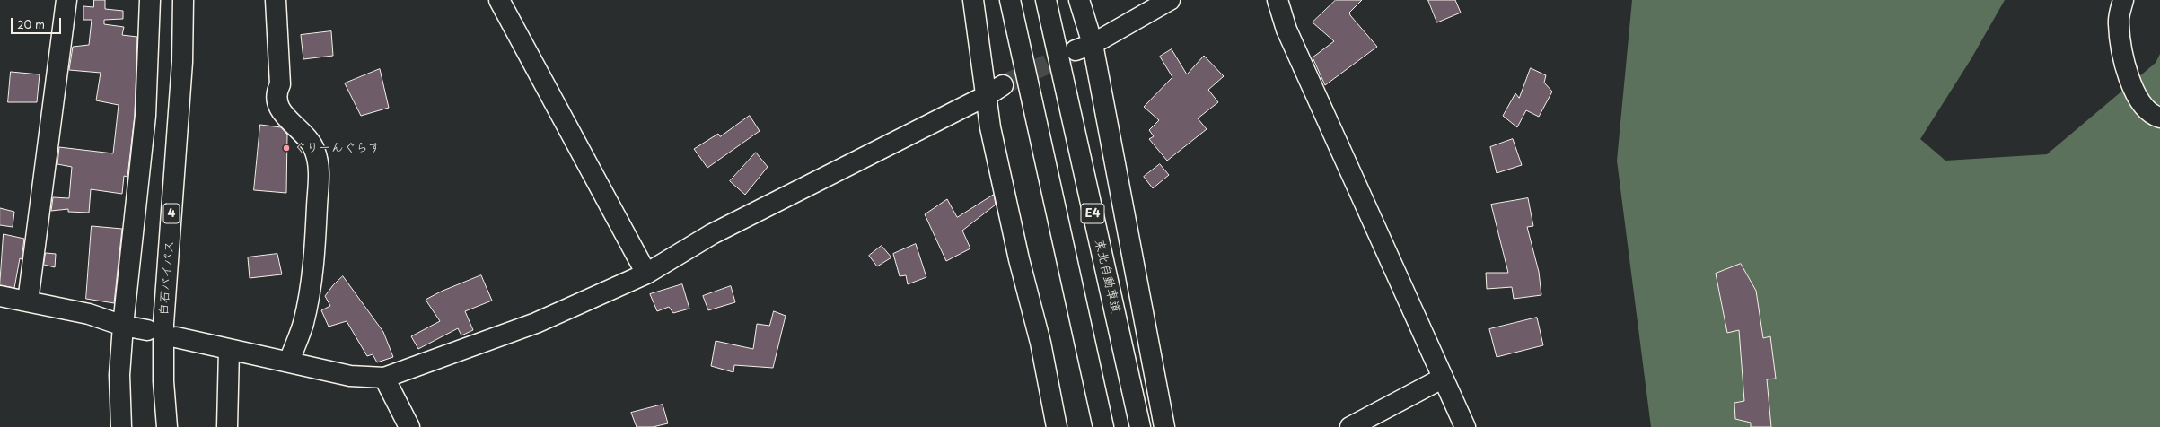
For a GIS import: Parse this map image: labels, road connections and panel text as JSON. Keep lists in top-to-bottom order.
{
  "streets": {
    "main road": [
      "4",
      "E4",
      "東北自動車道",
      "白石バイパス"
    ]
  },
  "places": ["ぐりーんぐらす"],
  "scale_bar": "20 m"
}
